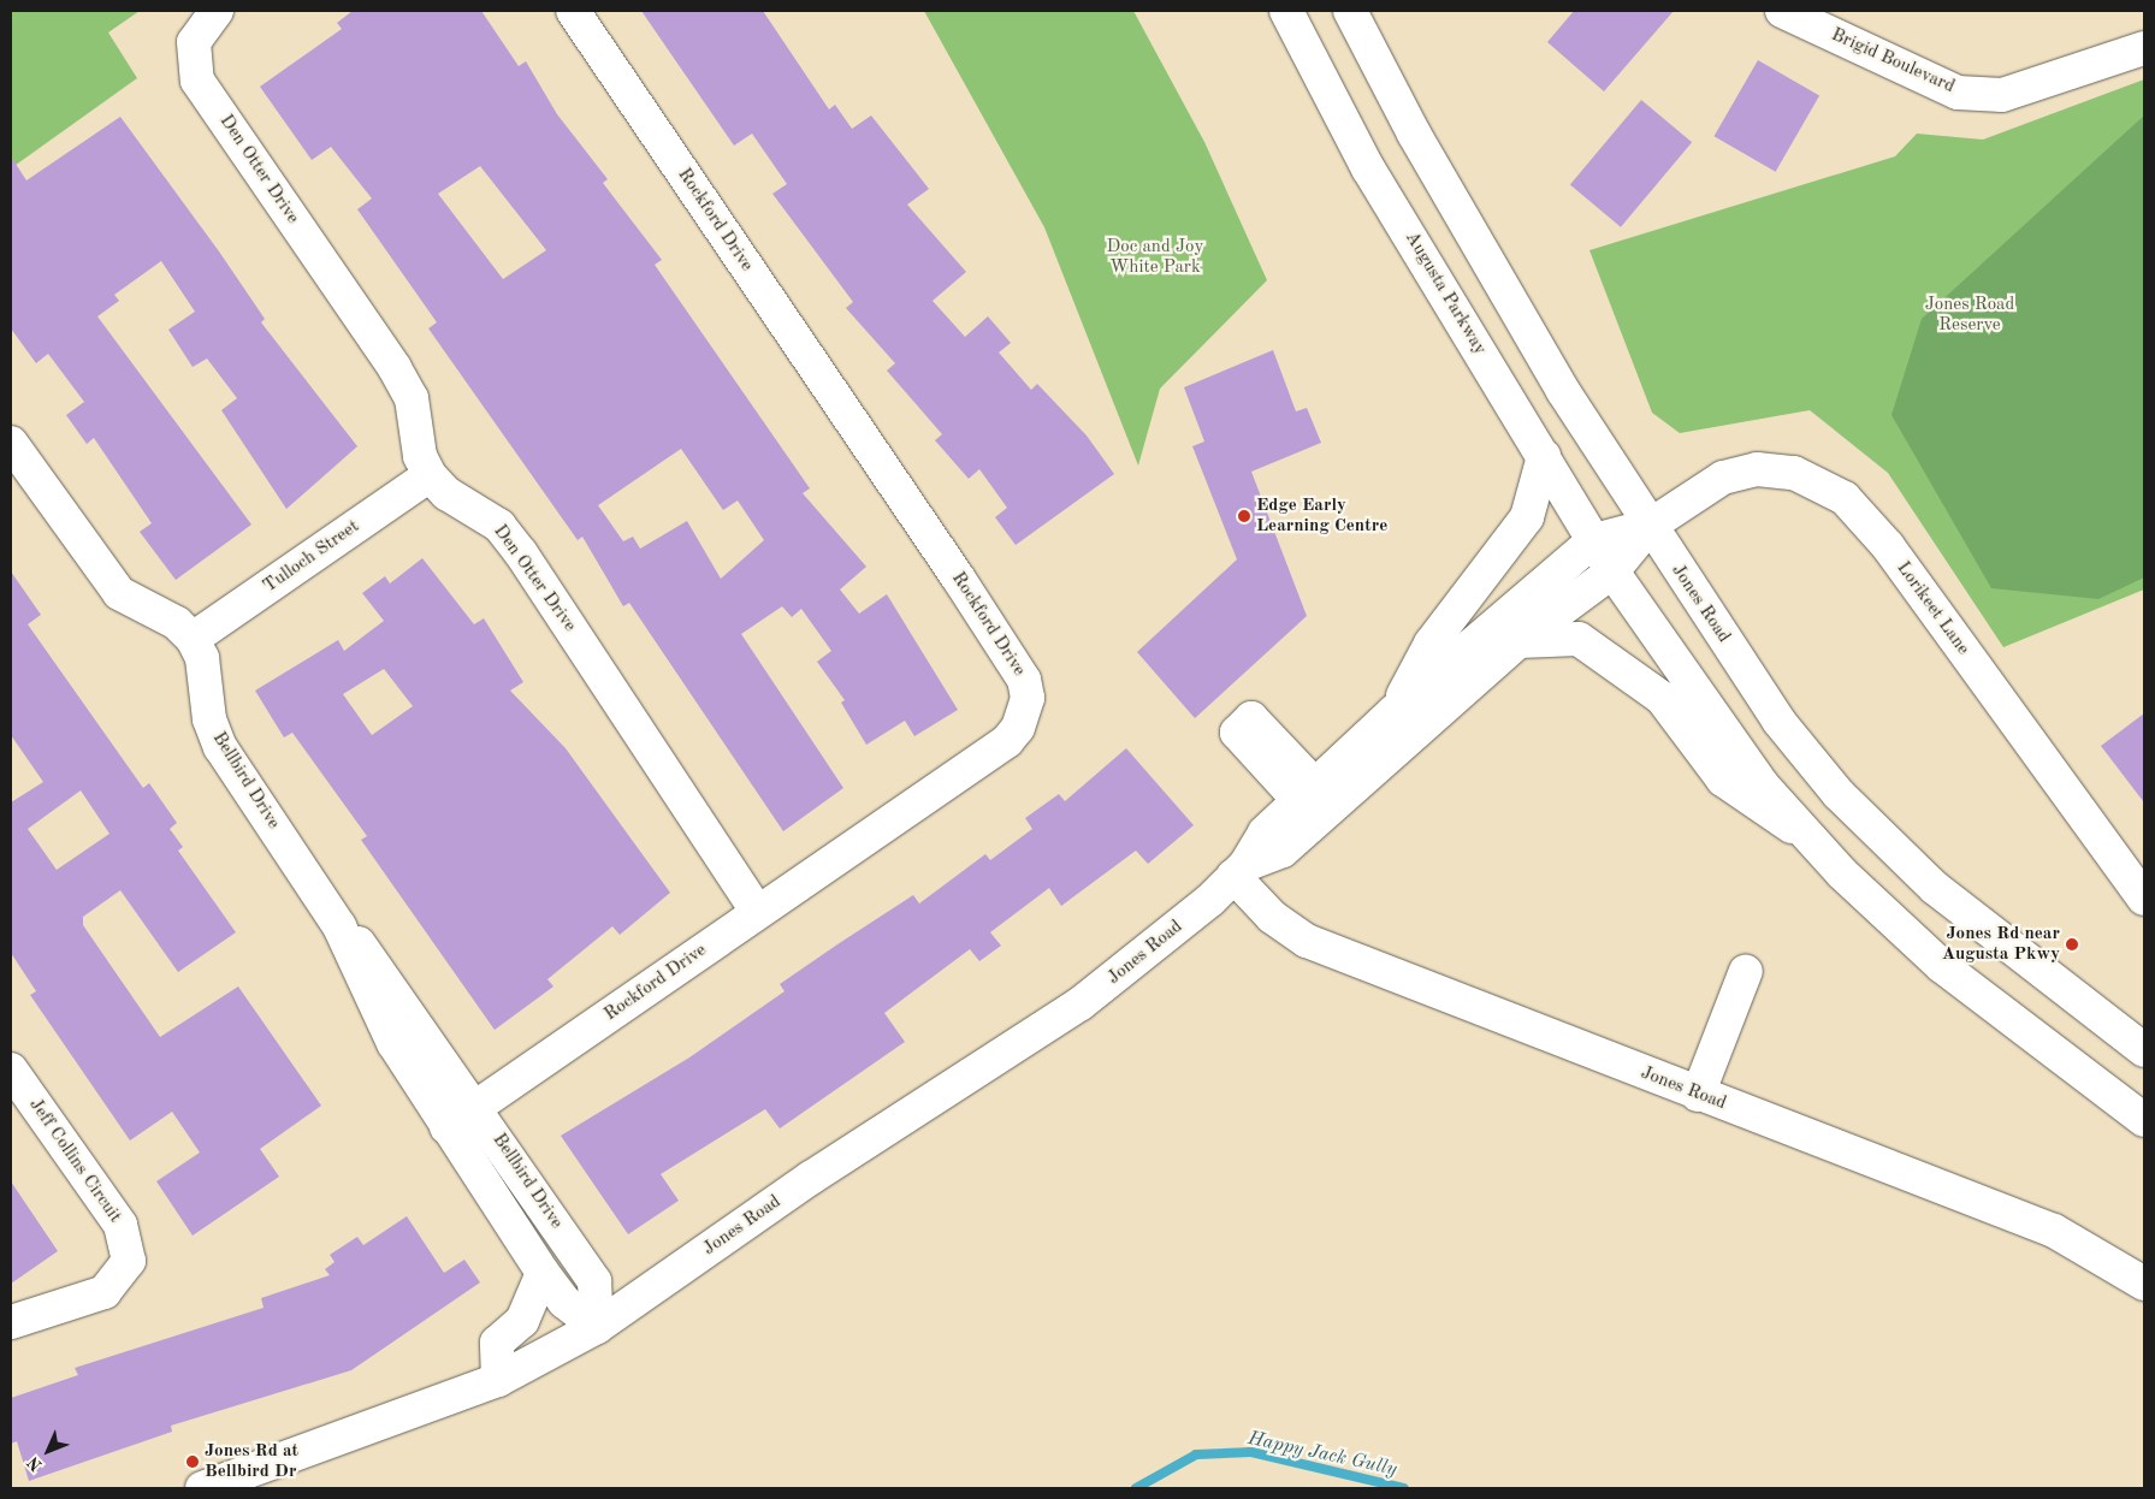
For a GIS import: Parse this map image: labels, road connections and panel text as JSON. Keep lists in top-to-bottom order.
{
  "streets": {
    "street": [
      "Brigid Boulevard",
      "Den Otter Drive",
      "Rockford Drive",
      "Augusta Parkway",
      "Tulloch Street",
      "Jones Road",
      "Lorikeet Lane",
      "Bellbird Drive",
      "Jeff Collins Circuit"
    ]
  },
  "crossings": [
    ["Den Otter Drive", "Rockford Drive"],
    ["Den Otter Drive", "Tulloch Street"],
    ["Rockford Drive", "Bellbird Drive"],
    ["Augusta Parkway", "Jones Road"],
    ["Tulloch Street", "Bellbird Drive"],
    ["Jones Road", "Lorikeet Lane"],
    ["Jones Road", "Bellbird Drive"]
  ],
  "water": ["Happy Jack Gully"],
  "parks": ["Doc and Joy White Park", "Jones Road Reserve"],
  "places": ["Edge Early Learning Centre", "Jones Rd near Augusta Pkwy", "Jones Rd at Bellbird Dr"],
  "north": "bottom left"
}
